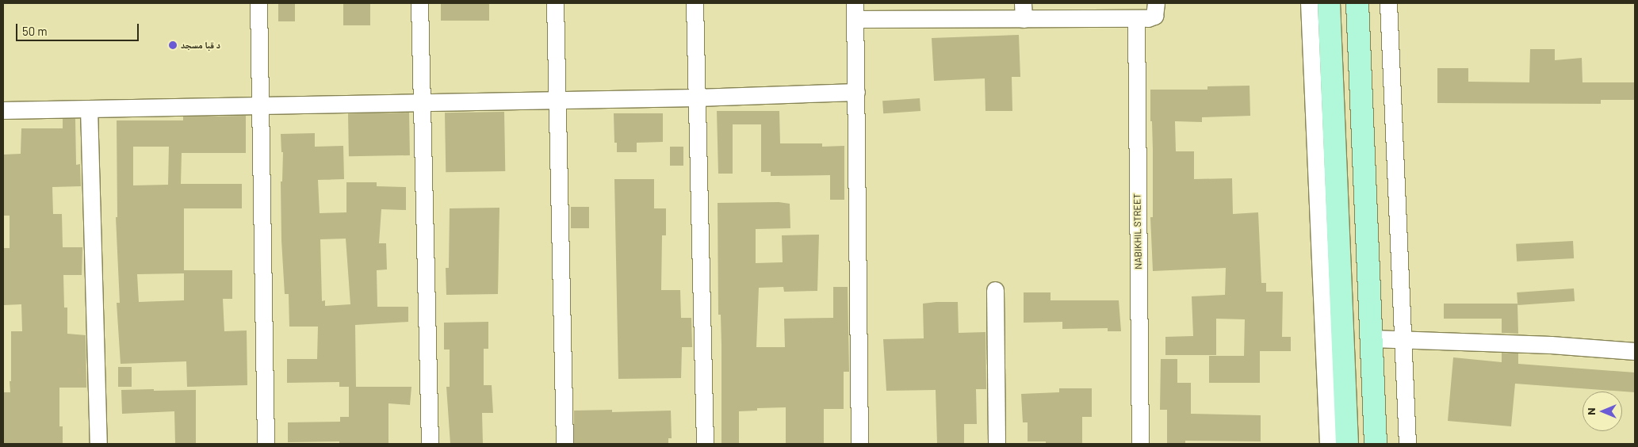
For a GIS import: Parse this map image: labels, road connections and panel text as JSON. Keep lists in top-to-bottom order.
{
  "streets": {
    "street": ["NABIKHIL STREET"]
  },
  "places": ["د قبا مسجد"],
  "scale_bar": "50 m",
  "north": "left"
}
